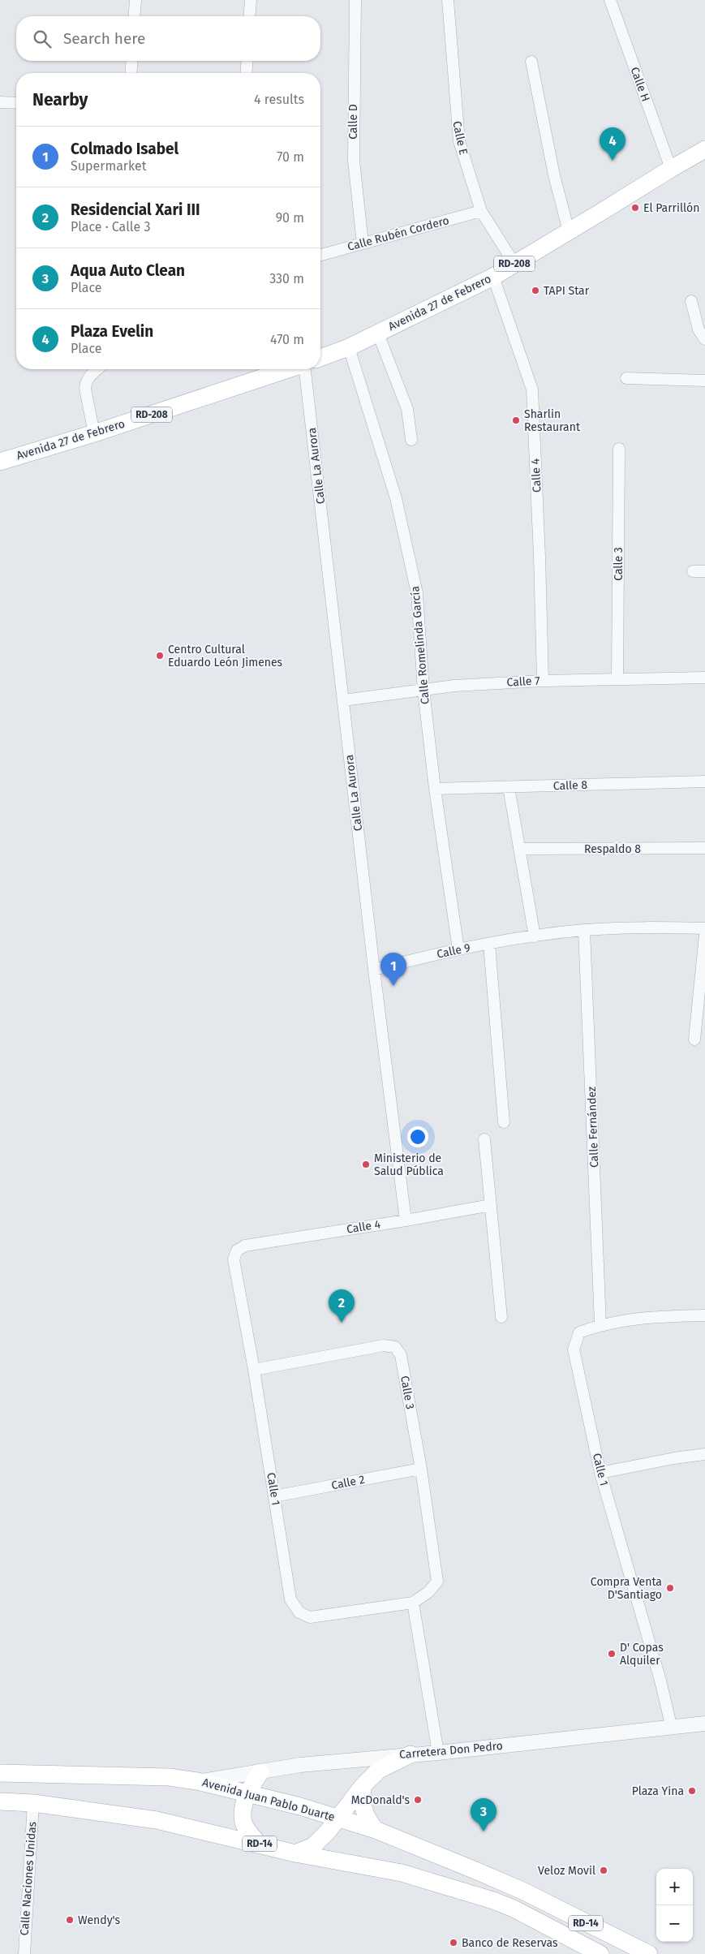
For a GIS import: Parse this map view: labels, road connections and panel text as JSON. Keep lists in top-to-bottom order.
{
  "streets": {
    "main road": [
      "RD-208",
      "Avenida 27 de Febrero",
      "Avenida Juan Pablo Duarte",
      "RD-14"
    ],
    "street": [
      "Calle H",
      "Calle D",
      "Calle E",
      "Calle Rubén Cordero",
      "Calle La Aurora",
      "Calle 4",
      "Calle 3",
      "Calle Romelinda García",
      "Calle 7",
      "Calle 8",
      "Respaldo 8",
      "Calle 9",
      "Calle Fernández",
      "Calle 1",
      "Calle 2",
      "Carretera Don Pedro",
      "Calle Naciones Unidas"
    ]
  },
  "crossings": [
    ["Calle H", "Avenida 27 de Febrero"],
    ["Calle D", "Calle Rubén Cordero"],
    ["Calle E", "Calle Rubén Cordero"],
    ["Calle E", "Avenida 27 de Febrero"],
    ["Avenida 27 de Febrero", "Calle 4"],
    ["Avenida 27 de Febrero", "Calle Romelinda García"],
    ["Calle La Aurora", "Calle 4"],
    ["Calle La Aurora", "Calle 7"],
    ["Calle La Aurora", "Calle 9"],
    ["Calle 4", "Calle 7"],
    ["Calle 4", "Calle 1"],
    ["Calle 3", "Calle 7"],
    ["Calle 3", "Calle 1"],
    ["Calle 3", "Calle 2"],
    ["Calle Romelinda García", "Calle 7"],
    ["Calle Romelinda García", "Calle 8"],
    ["Calle Romelinda García", "Calle 9"],
    ["Calle 9", "Calle Fernández"],
    ["Calle Fernández", "Calle 1"],
    ["Calle 1", "Calle 2"],
    ["Calle 1", "Carretera Don Pedro"],
    ["Carretera Don Pedro", "Avenida Juan Pablo Duarte"],
    ["Avenida Juan Pablo Duarte", "RD-14"],
    ["RD-14", "Calle Naciones Unidas"]
  ],
  "places": [
    "El Parrillón",
    "TAPI Star",
    "Sharlin Restaurant",
    "Centro Cultural Eduardo León Jimenes",
    "Ministerio de Salud Pública",
    "Compra Venta D'Santiago",
    "D' Copas Alquiler",
    "Plaza Yina",
    "McDonald's",
    "Veloz Movil",
    "Wendy's",
    "Banco de Reservas"
  ],
  "page": {
    "search": "Search here",
    "heading": ["Nearby", "4 results"],
    "list": [
      {
        "mark": "1",
        "name": "Colmado Isabel",
        "note": "Supermarket",
        "value": "70 m"
      },
      {
        "mark": "2",
        "name": "Residencial Xari III",
        "note": "Place · Calle 3",
        "value": "90 m"
      },
      {
        "mark": "3",
        "name": "Aqua Auto Clean",
        "note": "Place",
        "value": "330 m"
      },
      {
        "mark": "4",
        "name": "Plaza Evelin",
        "note": "Place",
        "value": "470 m"
      }
    ],
    "pins": [
      "4",
      "1",
      "2",
      "3"
    ],
    "map_buttons": ["+", "−"]
  }
}
